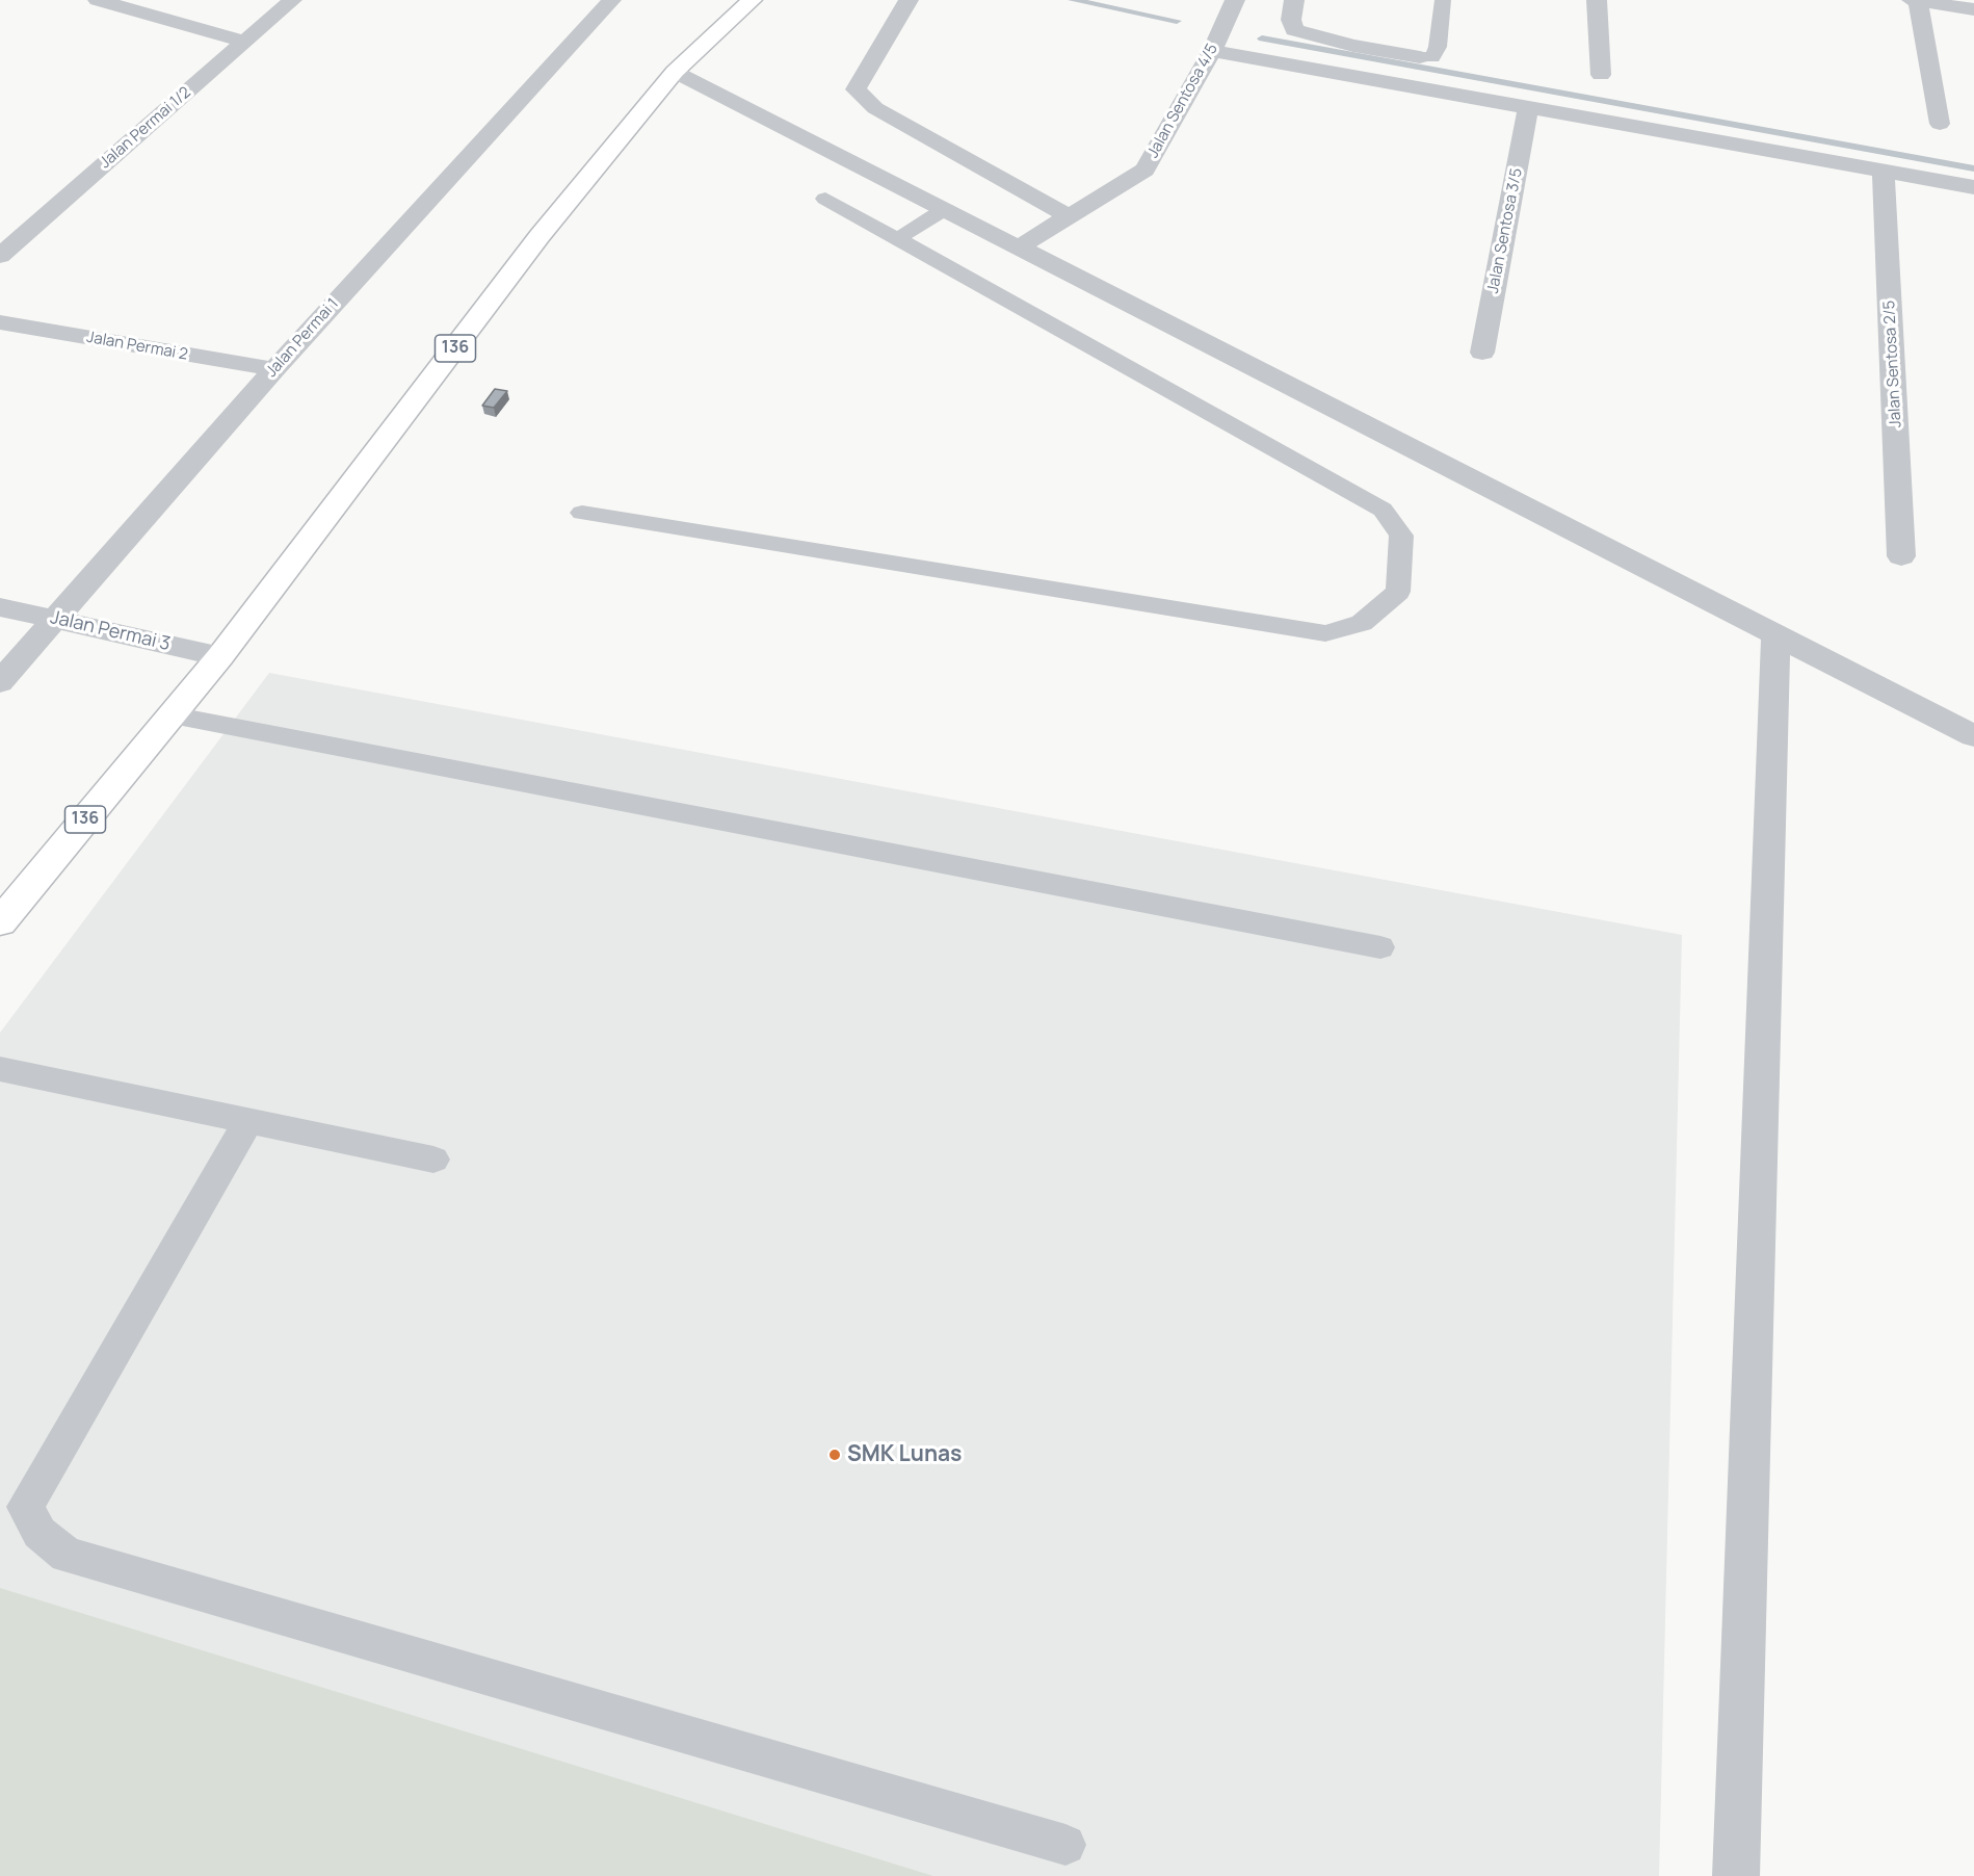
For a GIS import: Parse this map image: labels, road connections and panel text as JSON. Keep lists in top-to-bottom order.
{
  "streets": {
    "main road": ["136"],
    "street": [
      "Jalan Sentosa 4/5",
      "Jalan Permai 1/2",
      "Jalan Sentosa 3/5",
      "Jalan Permai 1",
      "Jalan Permai 2",
      "Jalan Sentosa 2/5",
      "Jalan Permai 3"
    ]
  },
  "crossings": [
    ["Jalan Permai 1", "Jalan Permai 2"],
    ["Jalan Permai 1", "Jalan Permai 3"],
    ["136", "Jalan Permai 3"]
  ],
  "places": ["SMK Lunas"]
}
